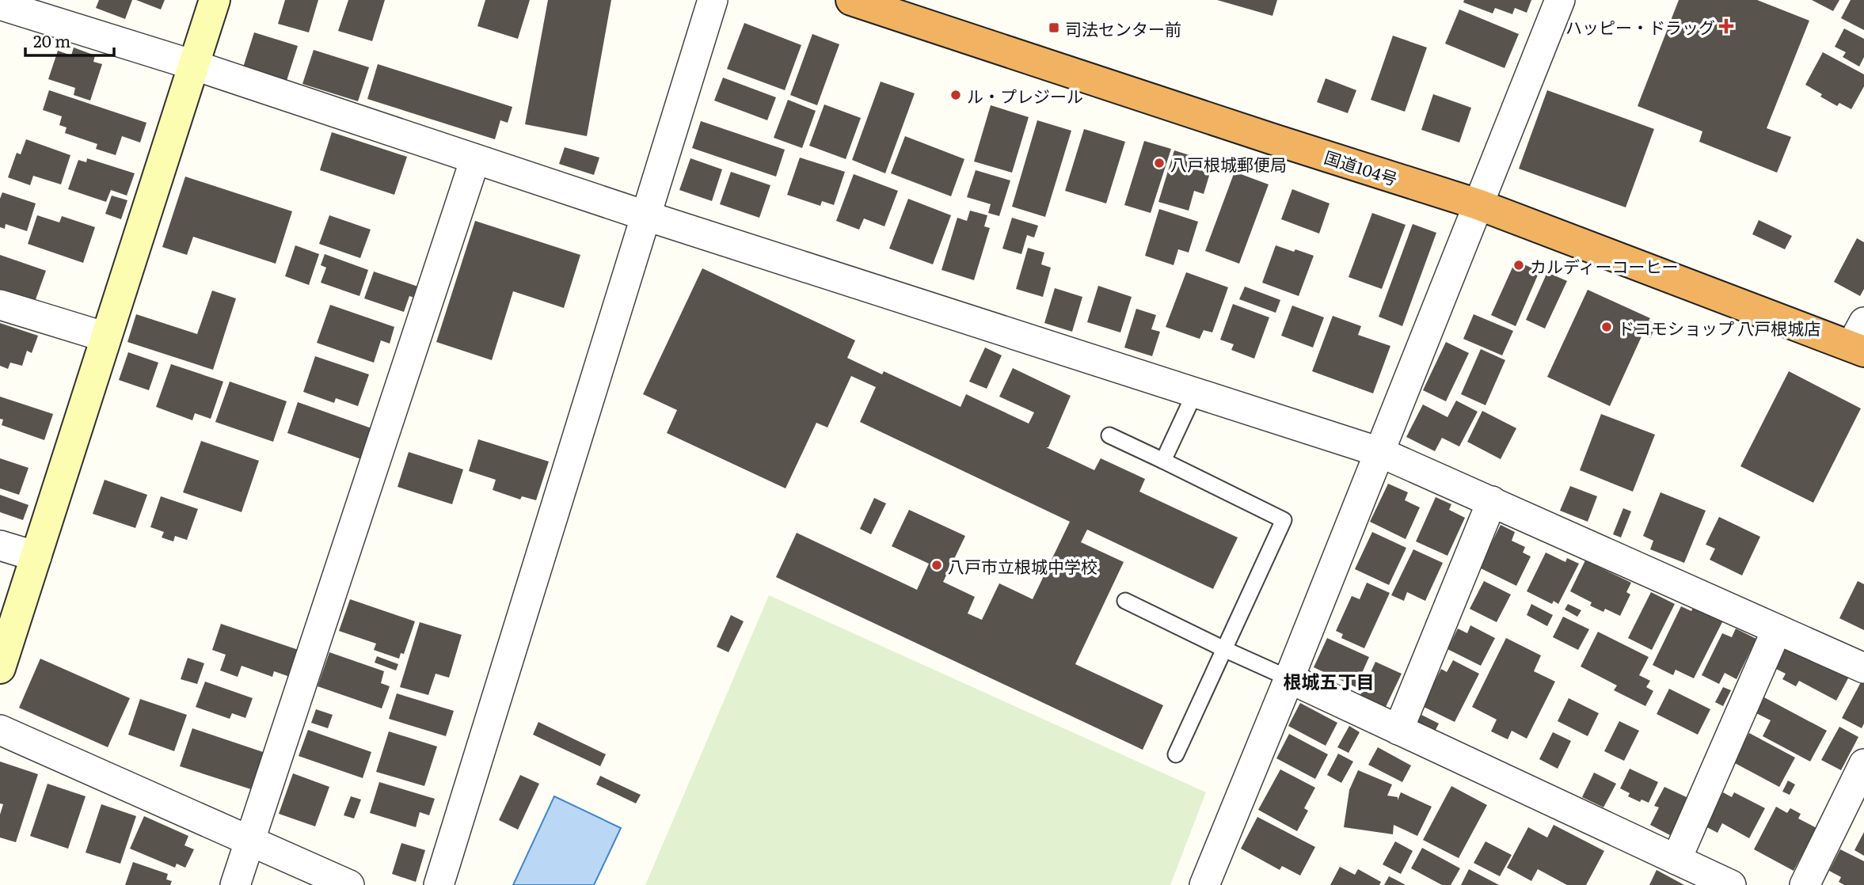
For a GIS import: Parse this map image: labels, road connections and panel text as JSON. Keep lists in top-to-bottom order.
{
  "streets": {
    "highway": ["国道104号"]
  },
  "districts": ["根城五丁目"],
  "places": {
    "health": ["ハッピー・ドラッグ"],
    "transit": ["司法センター前"],
    "other": [
      "ル・プレジール",
      "八戸根城郵便局",
      "カルディーコーヒー",
      "ドコモショップ 八戸根城店",
      "八戸市立根城中学校"
    ]
  },
  "scale_bar": "20 m"
}
